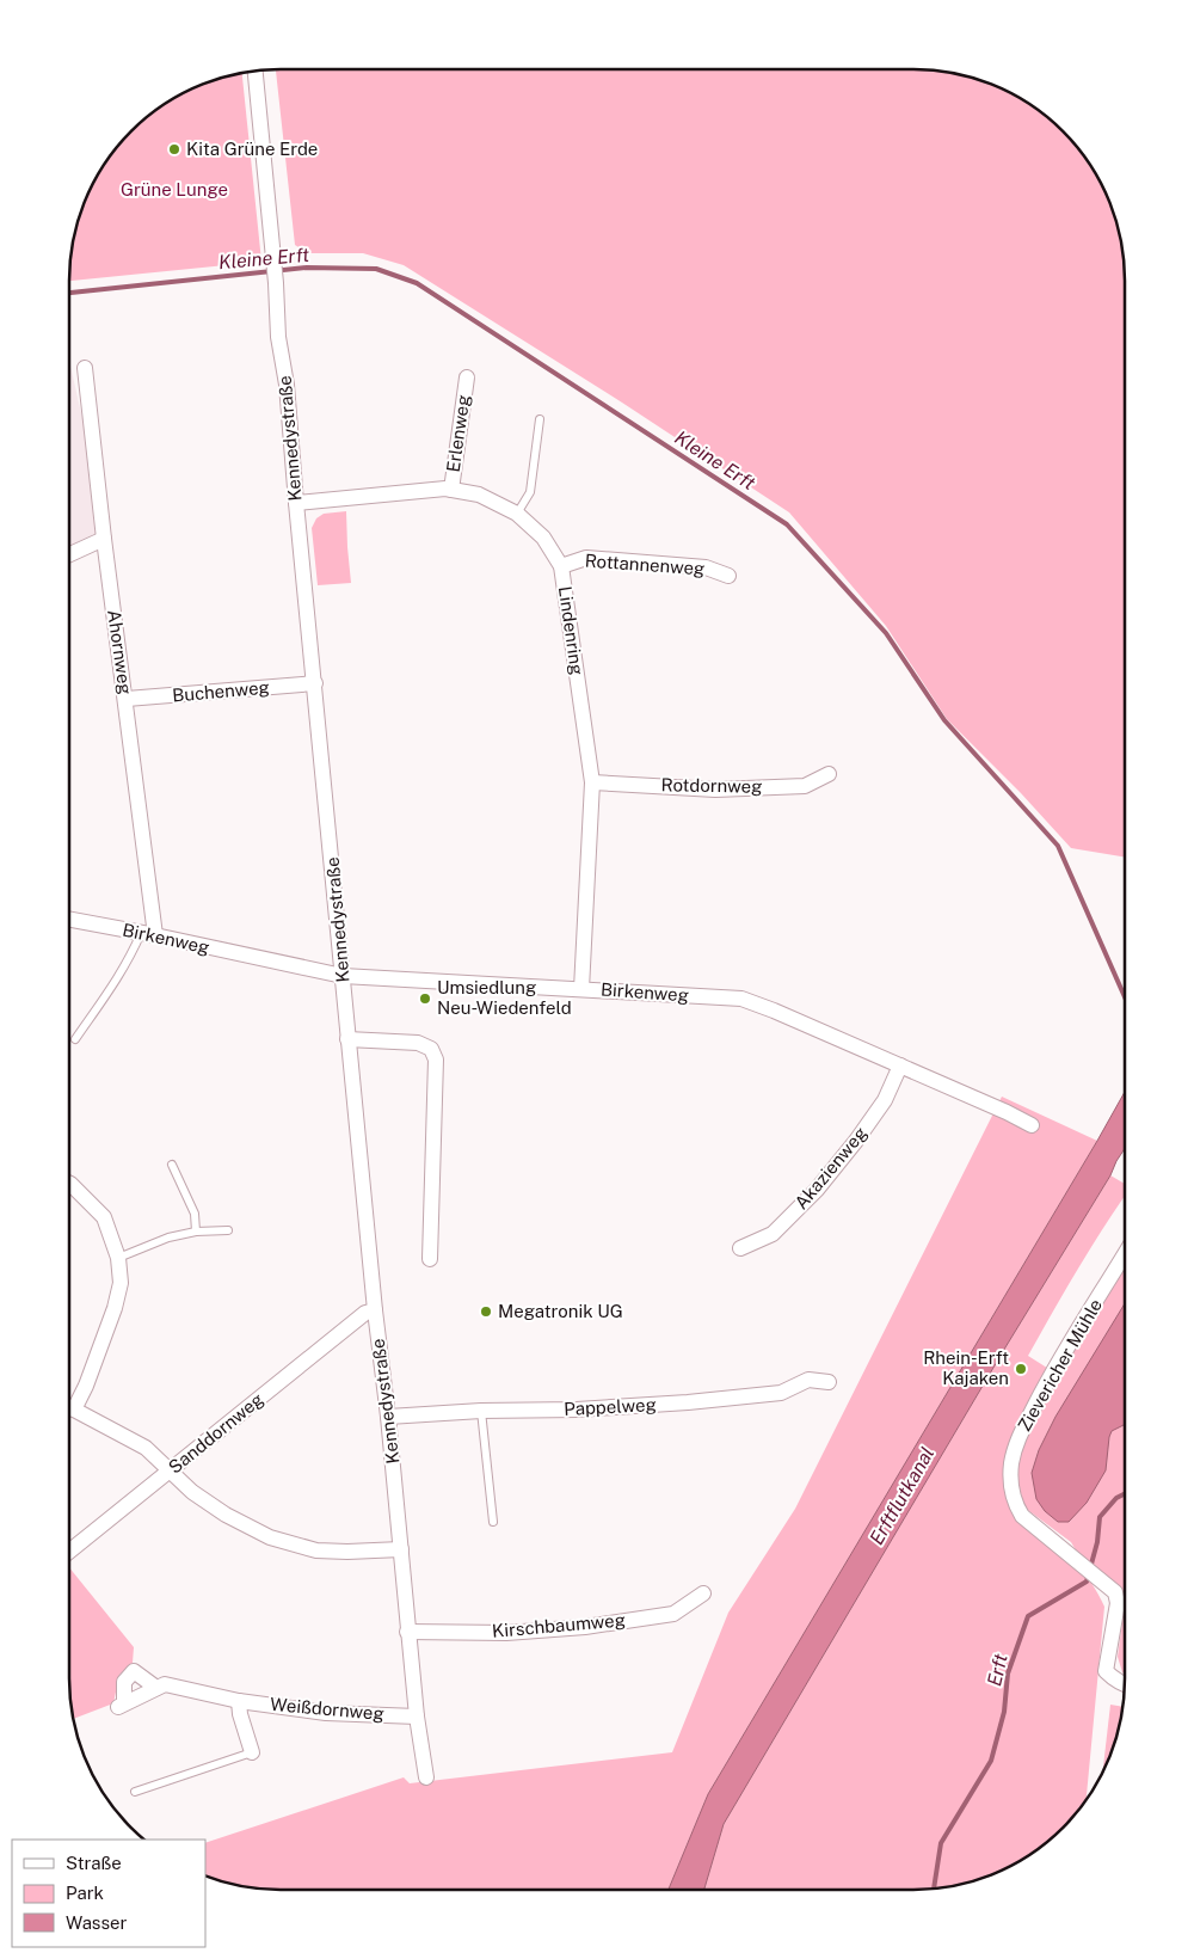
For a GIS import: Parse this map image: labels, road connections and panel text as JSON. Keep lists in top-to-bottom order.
{
  "streets": {
    "street": [
      "Erlenweg",
      "Kennedystraße",
      "Rottannenweg",
      "Lindenring",
      "Ahornweg",
      "Buchenweg",
      "Rotdornweg",
      "Birkenweg",
      "Akazienweg",
      "Zievericher Mühle",
      "Pappelweg",
      "Sanddornweg",
      "Kirschbaumweg",
      "Weißdornweg"
    ]
  },
  "crossings": [
    ["Erlenweg", "Lindenring"],
    ["Kennedystraße", "Lindenring"],
    ["Kennedystraße", "Buchenweg"],
    ["Kennedystraße", "Birkenweg"],
    ["Kennedystraße", "Pappelweg"],
    ["Kennedystraße", "Sanddornweg"],
    ["Kennedystraße", "Kirschbaumweg"],
    ["Kennedystraße", "Weißdornweg"],
    ["Rottannenweg", "Lindenring"],
    ["Lindenring", "Rotdornweg"],
    ["Lindenring", "Birkenweg"],
    ["Ahornweg", "Buchenweg"],
    ["Ahornweg", "Birkenweg"],
    ["Birkenweg", "Akazienweg"]
  ],
  "water": ["Kleine Erft", "Erftflutkanal", "Erft"],
  "parks": ["Grüne Lunge"],
  "places": [
    "Kita Grüne Erde",
    "Umsiedlung Neu-Wiedenfeld",
    "Megatronik UG",
    "Rhein-Erft Kajaken"
  ],
  "legend": ["Straße", "Park", "Wasser"]
}
